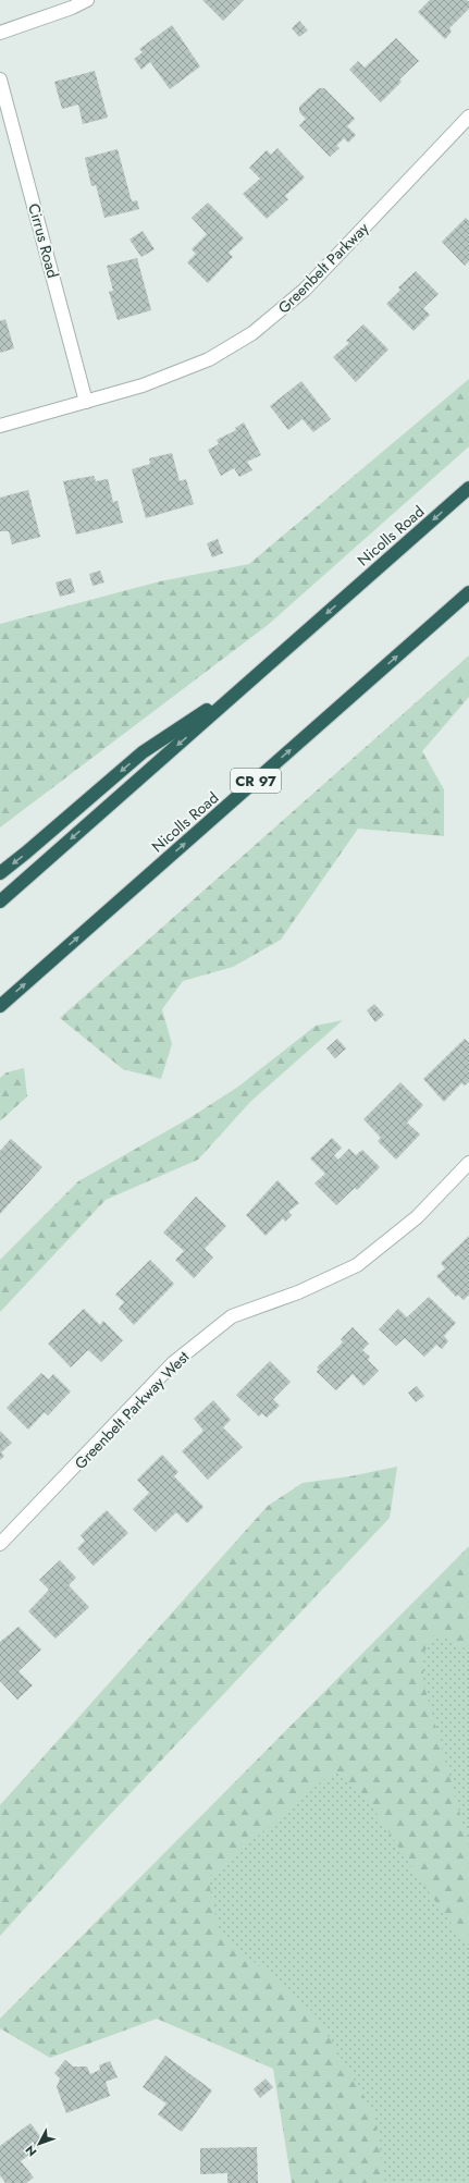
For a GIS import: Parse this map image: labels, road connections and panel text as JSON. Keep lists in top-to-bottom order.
{
  "streets": {
    "highway": ["Nicolls Road", "CR 97"],
    "street": ["Cirrus Road", "Greenbelt Parkway", "Greenbelt Parkway West"]
  },
  "crossings": [
    ["Cirrus Road", "Greenbelt Parkway"]
  ],
  "north": "bottom left"
}
